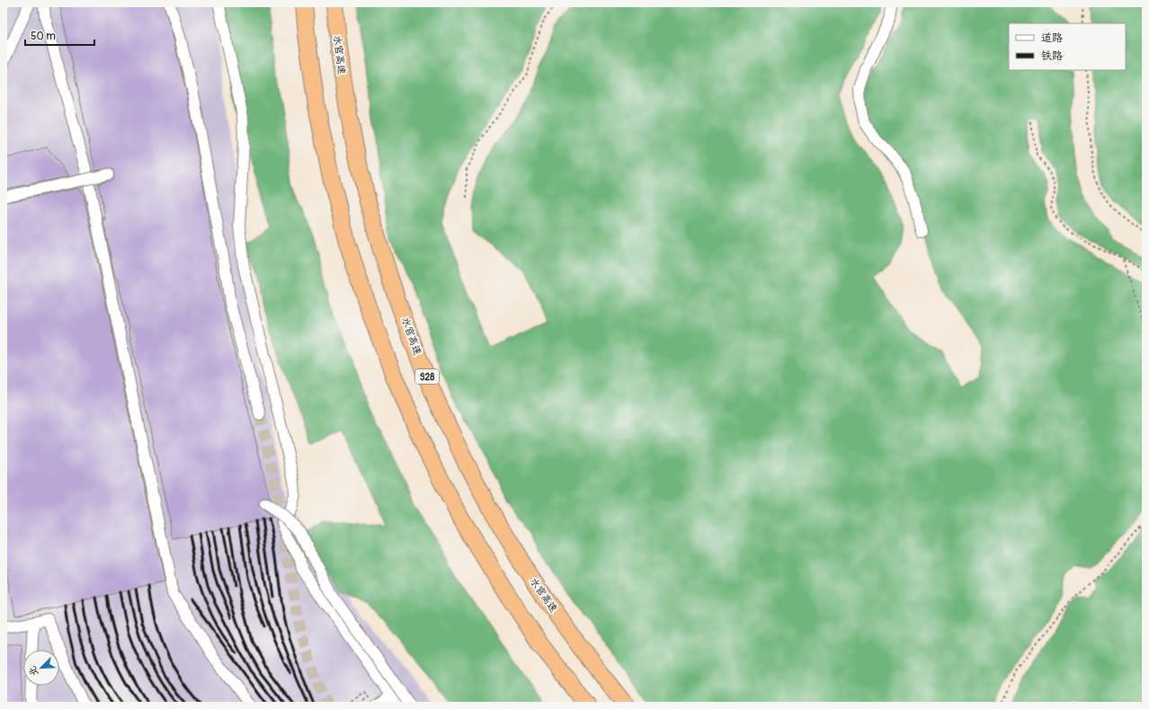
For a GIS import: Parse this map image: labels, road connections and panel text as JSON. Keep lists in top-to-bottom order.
{
  "streets": {
    "highway": ["水官高速", "S28"]
  },
  "legend": ["道路", "铁路"],
  "scale_bar": "50 m",
  "north": "bottom left"
}
